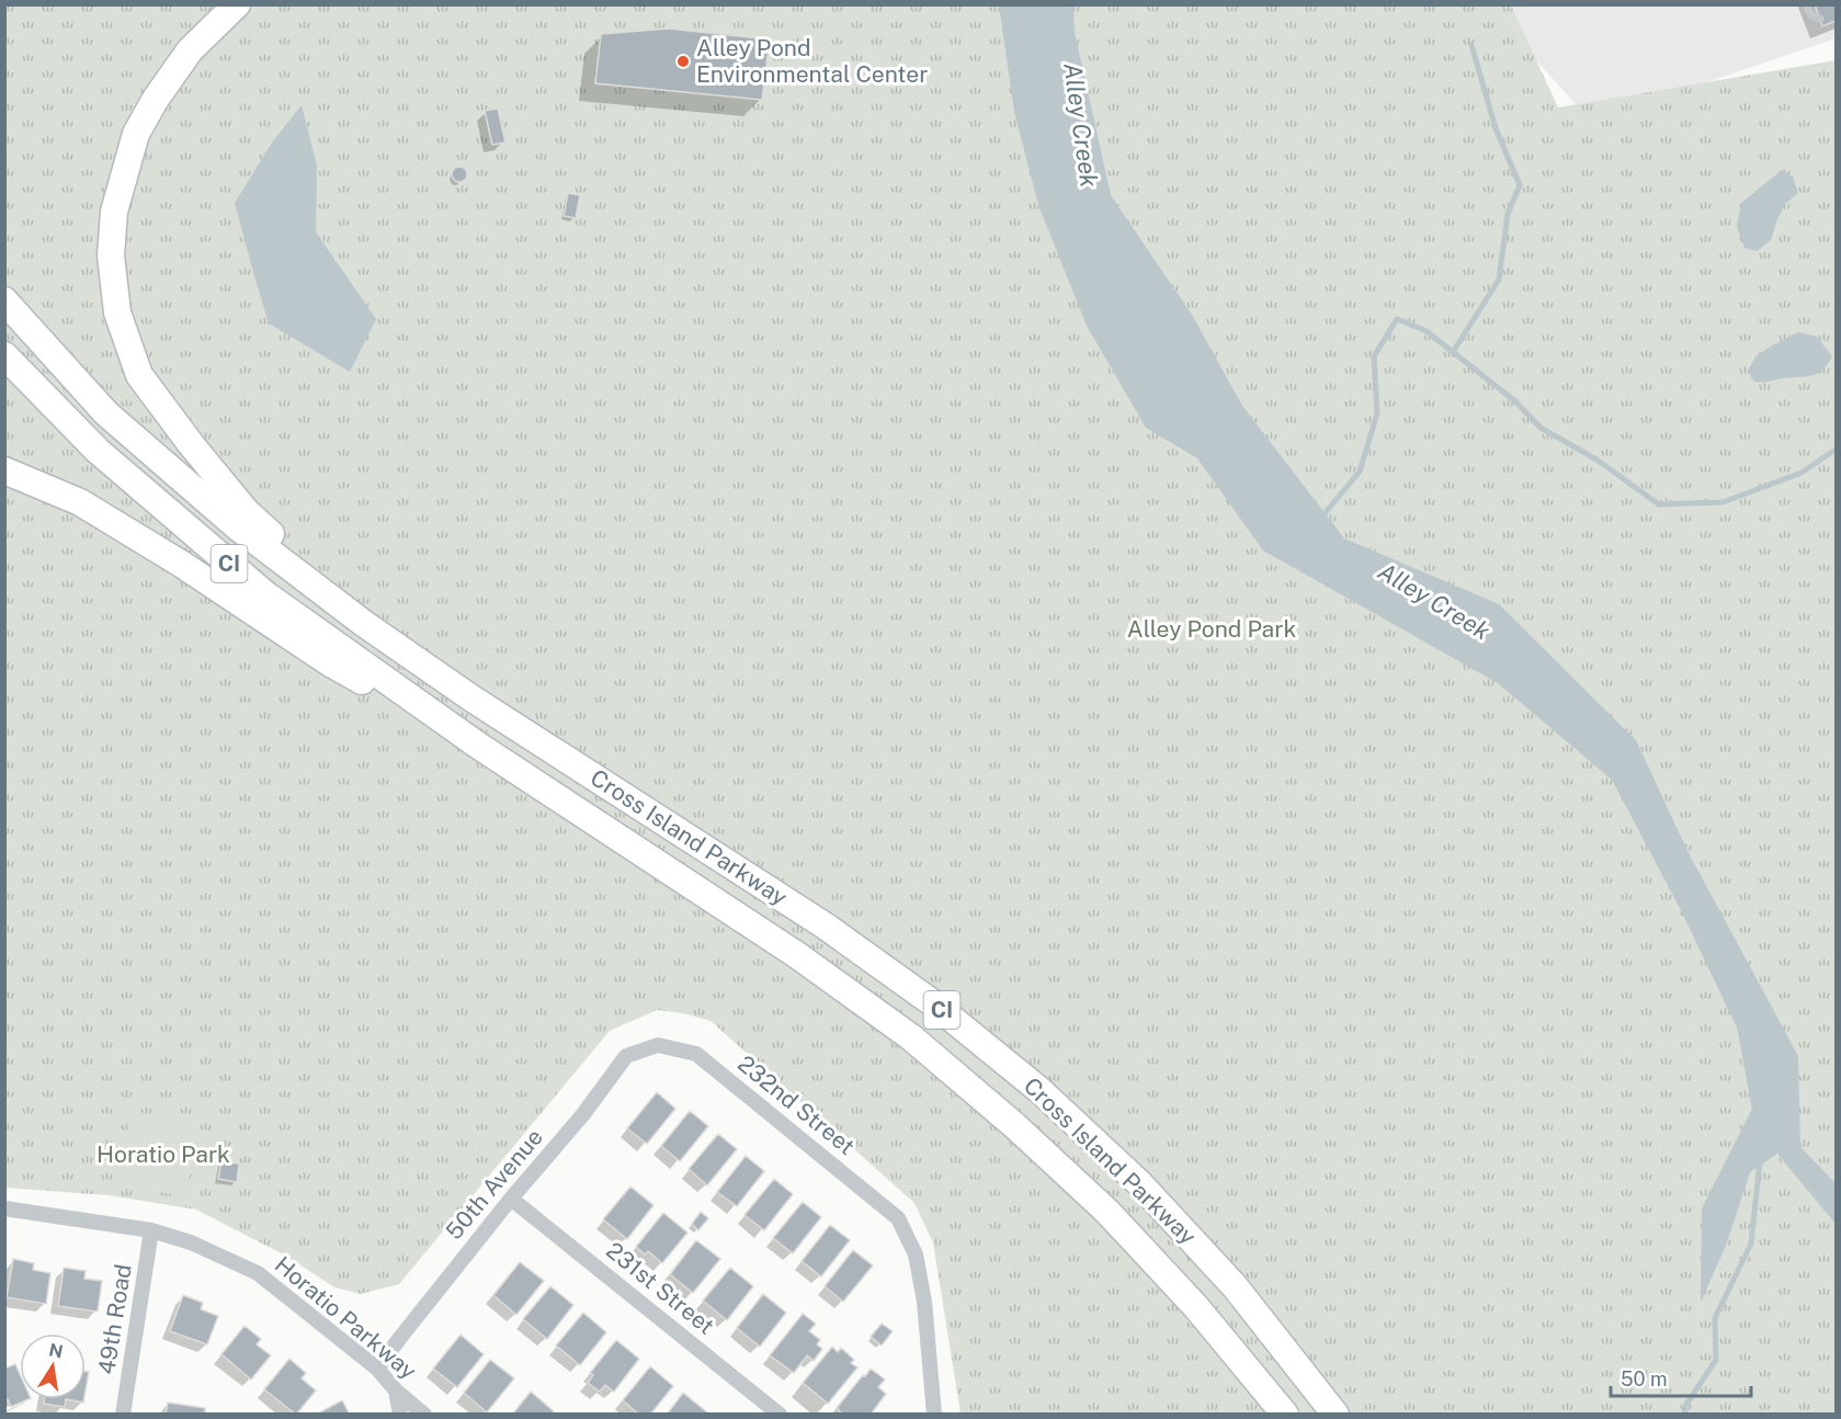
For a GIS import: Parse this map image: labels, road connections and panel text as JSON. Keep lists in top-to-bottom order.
{
  "streets": {
    "highway": ["CI", "Cross Island Parkway"],
    "street": [
      "232nd Street",
      "50th Avenue",
      "231st Street",
      "Horatio Parkway",
      "49th Road"
    ]
  },
  "crossings": [
    ["232nd Street", "50th Avenue"],
    ["50th Avenue", "231st Street"],
    ["50th Avenue", "Horatio Parkway"],
    ["Horatio Parkway", "49th Road"]
  ],
  "water": ["Alley Creek"],
  "parks": ["Alley Pond Park", "Horatio Park"],
  "places": ["Alley Pond Environmental Center"],
  "scale_bar": "50 m",
  "north": "top"
}
